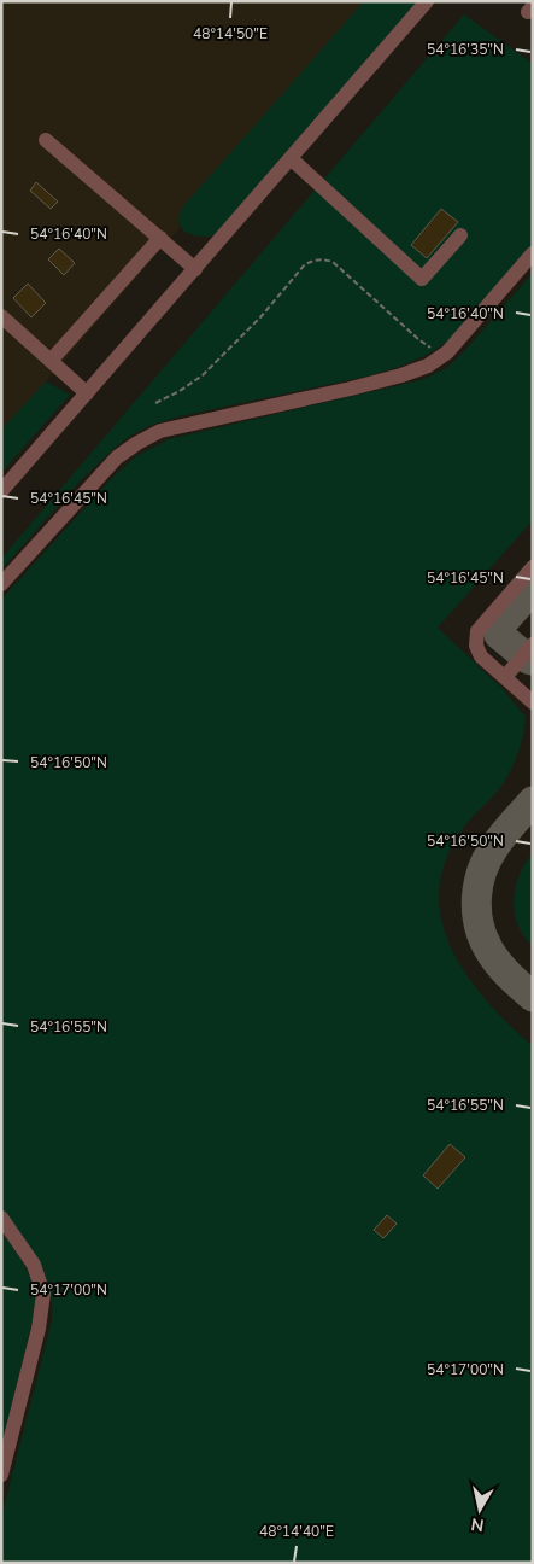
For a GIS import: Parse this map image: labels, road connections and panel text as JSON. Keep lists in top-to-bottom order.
{
  "north": "bottom",
  "coordinates": [
    "48°14'50\"E",
    "54°16'35\"N",
    "54°16'40\"N",
    "54°16'45\"N",
    "54°16'50\"N",
    "54°16'55\"N",
    "54°17'00\"N",
    "48°14'40\"E"
  ]
}
